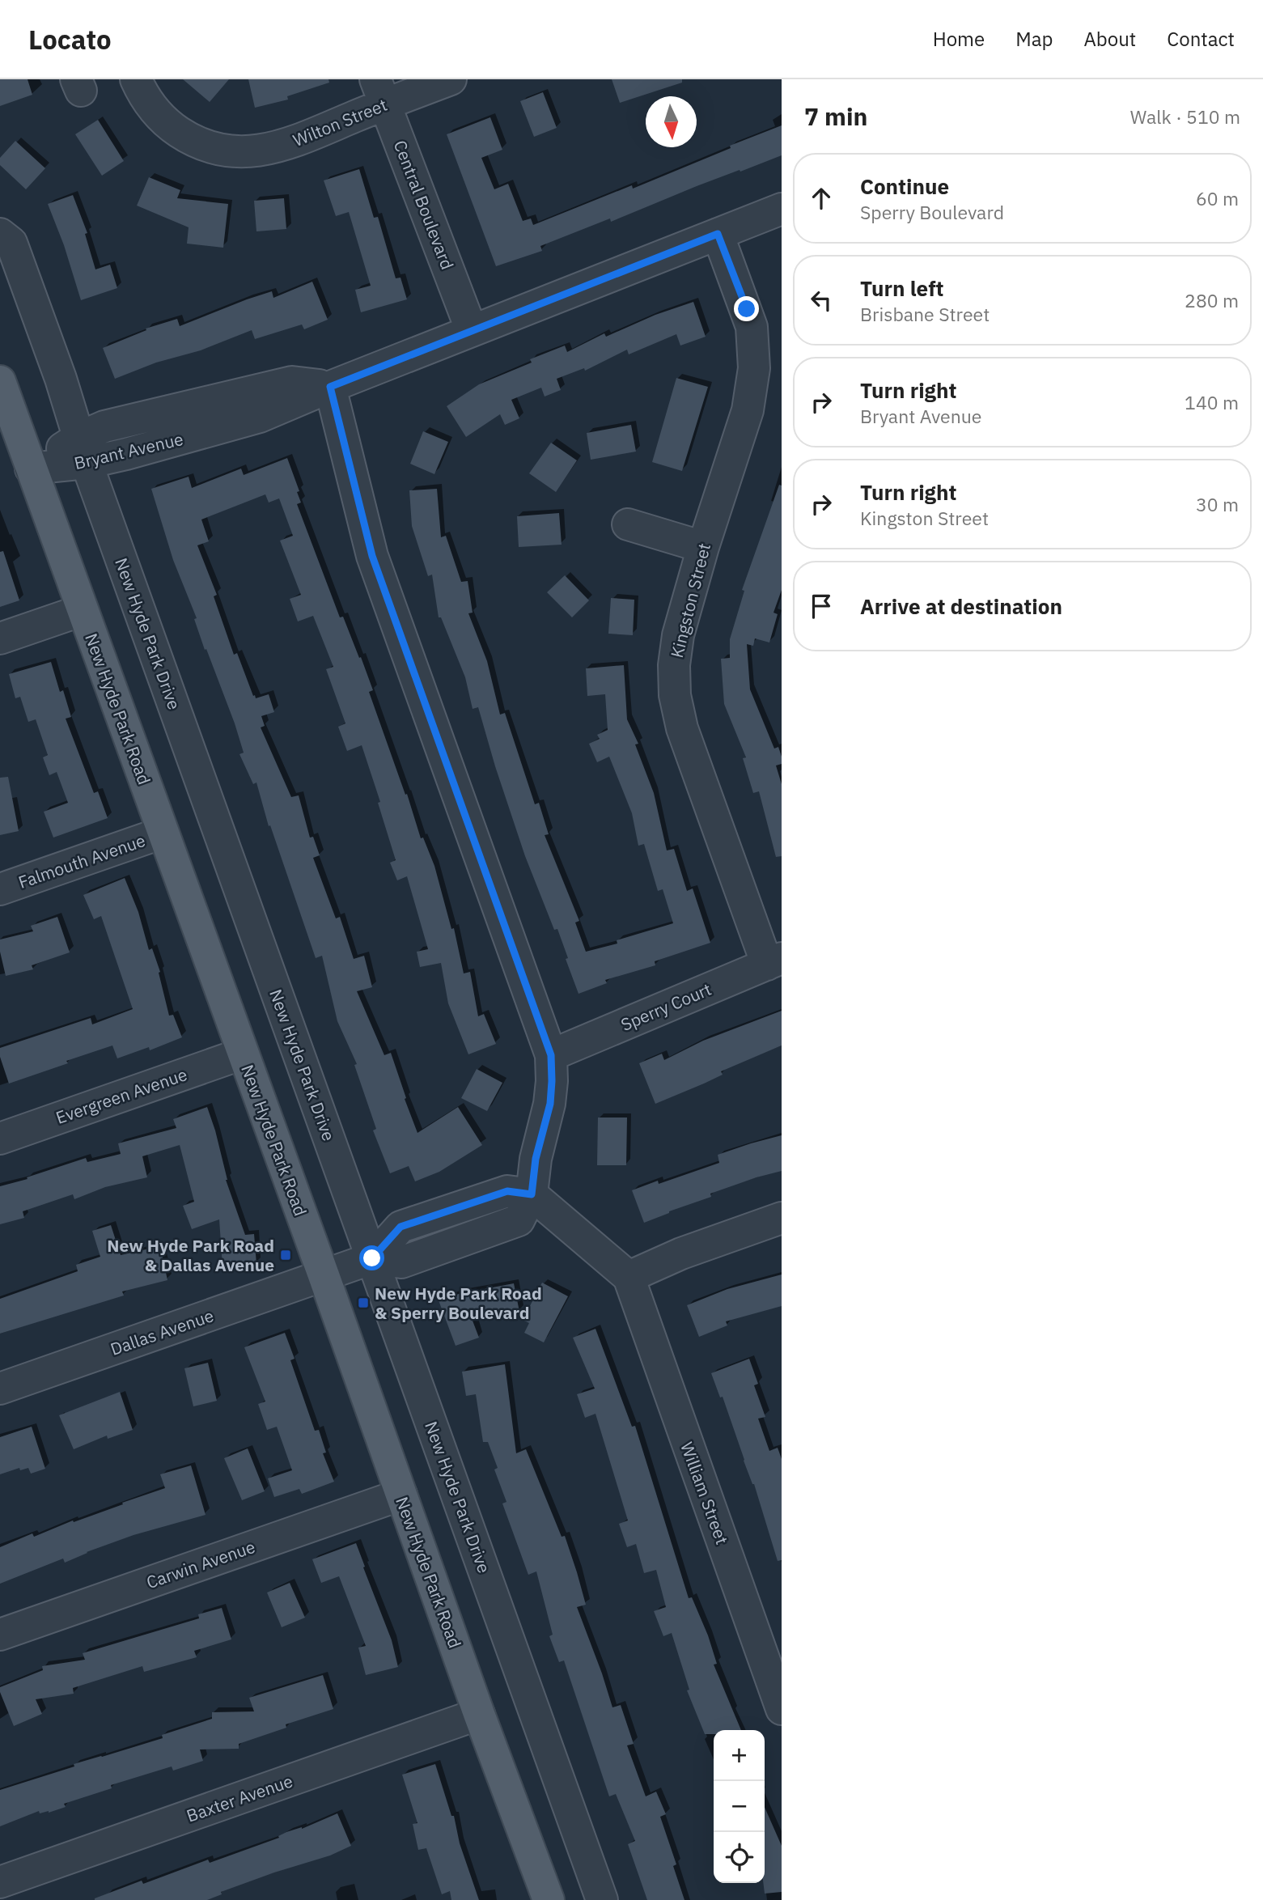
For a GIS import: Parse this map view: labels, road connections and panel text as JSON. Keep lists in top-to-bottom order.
{
  "streets": {
    "main road": ["New Hyde Park Road"],
    "street": [
      "Wilton Street",
      "Central Boulevard",
      "Bryant Avenue",
      "Kingston Street",
      "New Hyde Park Drive",
      "Falmouth Avenue",
      "Sperry Court",
      "Evergreen Avenue",
      "Dallas Avenue",
      "William Street",
      "Carwin Avenue",
      "Baxter Avenue"
    ]
  },
  "crossings": [
    ["Wilton Street", "Central Boulevard"],
    ["Central Boulevard", "Bryant Avenue"],
    ["Bryant Avenue", "Kingston Street"],
    ["Bryant Avenue", "New Hyde Park Drive"],
    ["Bryant Avenue", "New Hyde Park Road"],
    ["Kingston Street", "Sperry Court"],
    ["New Hyde Park Drive", "Dallas Avenue"],
    ["New Hyde Park Road", "Falmouth Avenue"],
    ["New Hyde Park Road", "Evergreen Avenue"],
    ["New Hyde Park Road", "Dallas Avenue"],
    ["New Hyde Park Road", "Carwin Avenue"],
    ["New Hyde Park Road", "Baxter Avenue"]
  ],
  "places": {
    "transit": ["New Hyde Park Road & Dallas Avenue", "New Hyde Park Road & Sperry Boulevard"]
  },
  "north": "bottom",
  "page": {
    "header": "Locato",
    "nav": [
      "Home",
      "Map",
      "About",
      "Contact"
    ],
    "heading": ["7 min", "Walk · 510 m"],
    "list": [
      ["Continue", "Sperry Boulevard", "60 m"],
      ["Turn left", "Brisbane Street", "280 m"],
      ["Turn right", "Bryant Avenue", "140 m"],
      ["Turn right", "Kingston Street", "30 m"],
      "Arrive at destination"
    ],
    "map_buttons": ["+", "−"]
  }
}
